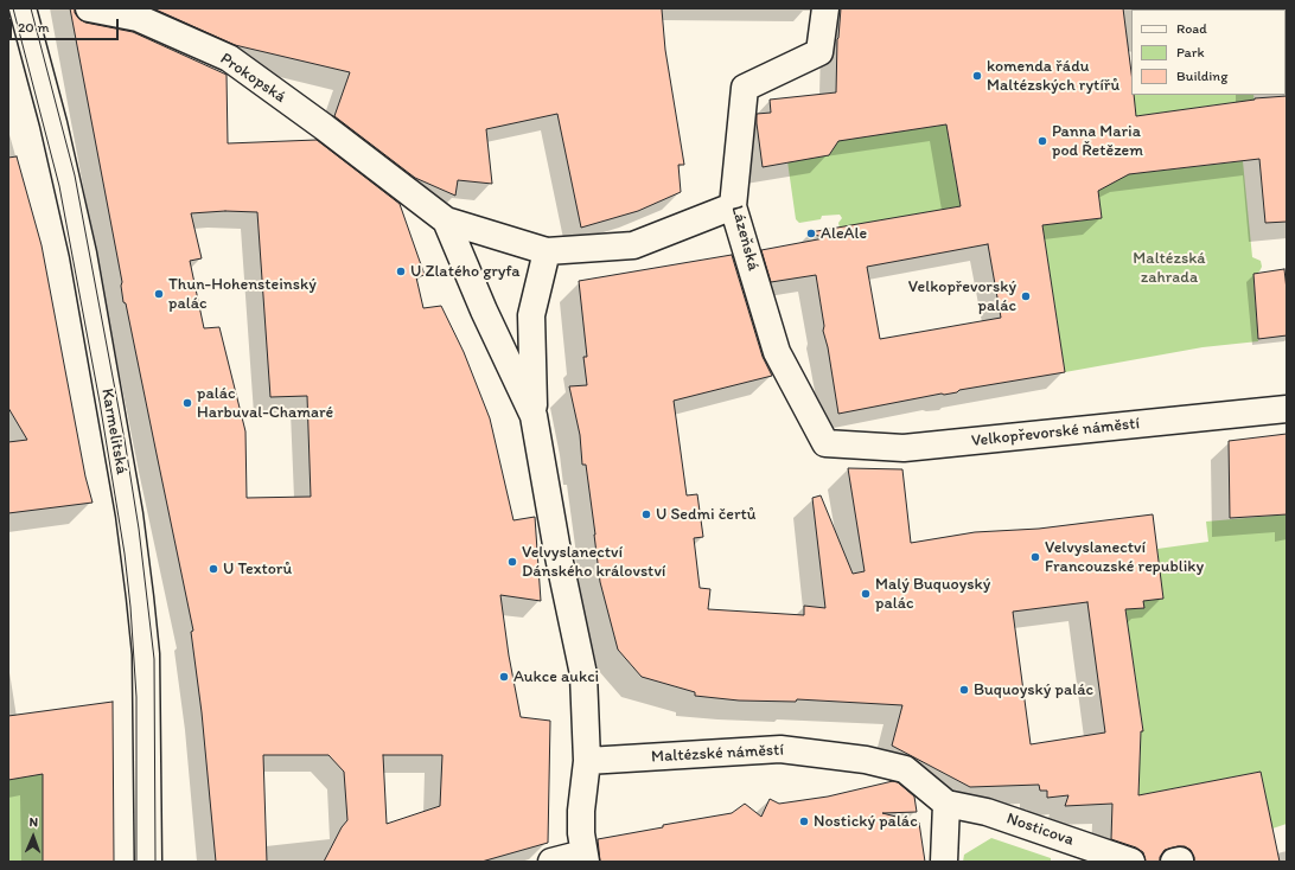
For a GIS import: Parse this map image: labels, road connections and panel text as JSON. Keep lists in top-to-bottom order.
{
  "streets": {
    "street": [
      "Prokopská",
      "Lázeňská",
      "Karmelitská",
      "Velkopřevorské náměstí",
      "Maltézské náměstí",
      "Nosticova"
    ]
  },
  "crossings": [
    ["Lázeňská", "Velkopřevorské náměstí"],
    ["Maltézské náměstí", "Nosticova"]
  ],
  "parks": ["Maltézská zahrada"],
  "places": [
    "komenda řádu Maltézských rytířů",
    "Panna Maria pod Řetězem",
    "AleAle",
    "U Zlatého gryfa",
    "Thun-Hohensteinský palác",
    "Velkopřevorský palác",
    "palác Harbuval-Chamaré",
    "U Sedmi čertů",
    "Velvyslanectví Francouzské republiky",
    "Velvyslanectví Dánského království",
    "U Textorů",
    "Malý Buquoyský palác",
    "Aukce aukci",
    "Buquoyský palác",
    "Nostický palác"
  ],
  "legend": ["Road", "Park", "Building"],
  "scale_bar": "20 m",
  "north": "top"
}
